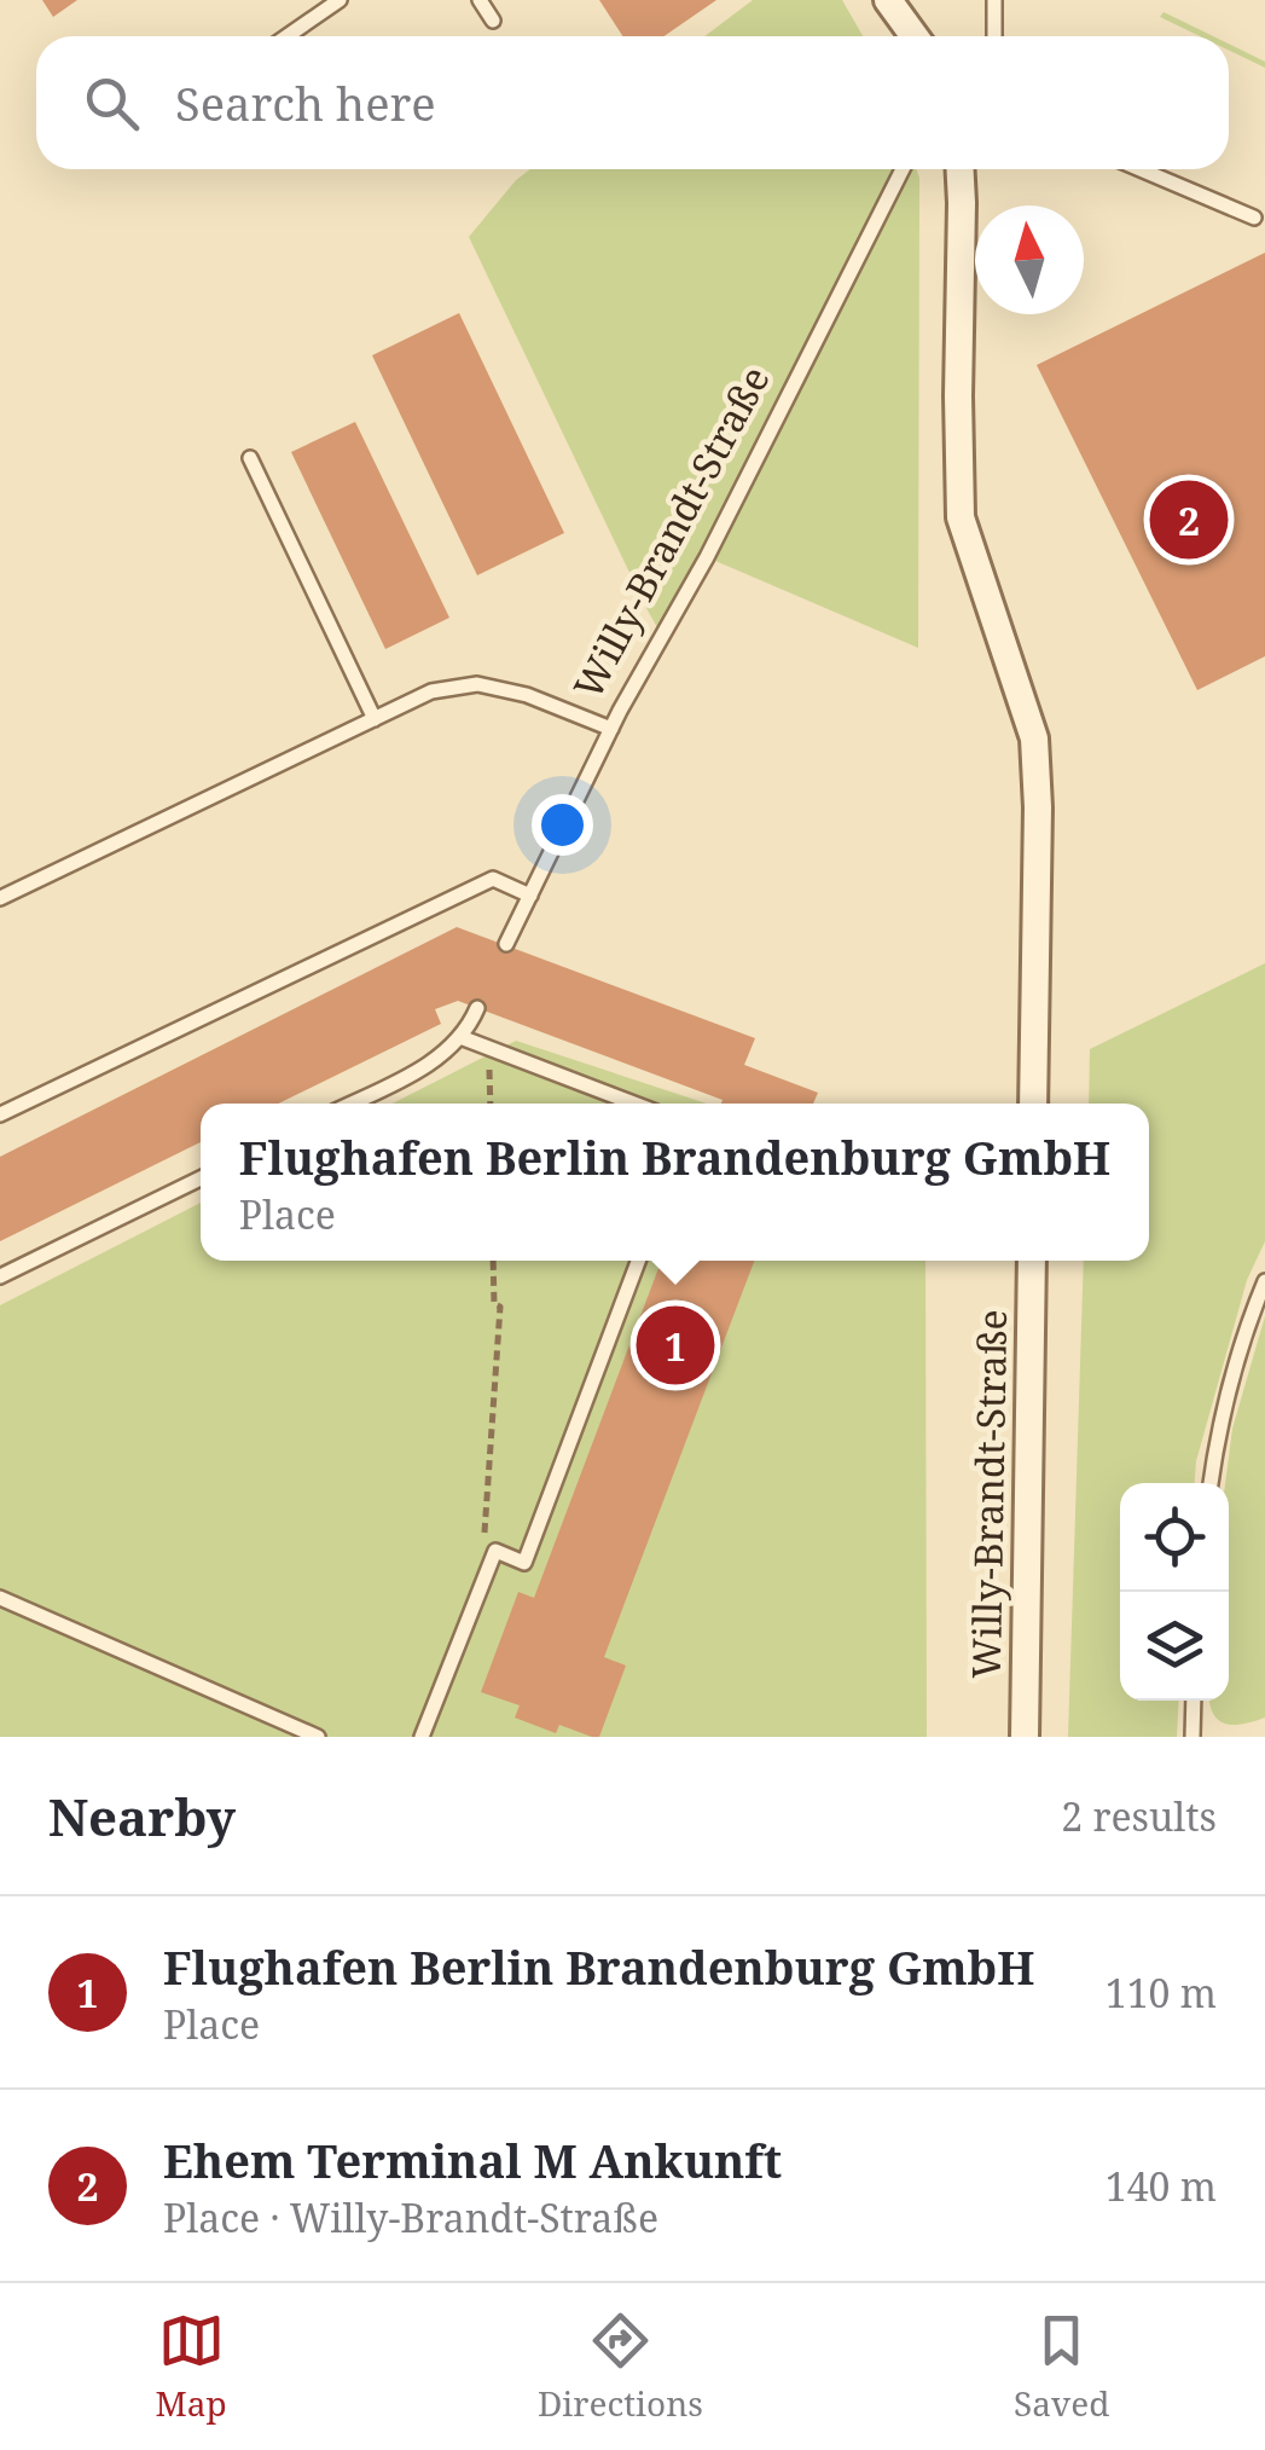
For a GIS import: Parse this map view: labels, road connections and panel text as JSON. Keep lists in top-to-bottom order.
{
  "streets": {
    "street": ["Willy-Brandt-Straße"]
  },
  "north": "top",
  "page": {
    "search": "Search here",
    "pins": ["2", "1"],
    "popup": ["Flughafen Berlin Brandenburg GmbH", "Place"],
    "heading": ["Nearby", "2 results"],
    "list": [
      {
        "mark": "1",
        "name": "Flughafen Berlin Brandenburg GmbH",
        "note": "Place",
        "value": "110 m"
      },
      {
        "mark": "2",
        "name": "Ehem Terminal M Ankunft",
        "note": "Place · Willy-Brandt-Straße",
        "value": "140 m"
      }
    ],
    "nav": ["Map", "Directions", "Saved"]
  }
}
